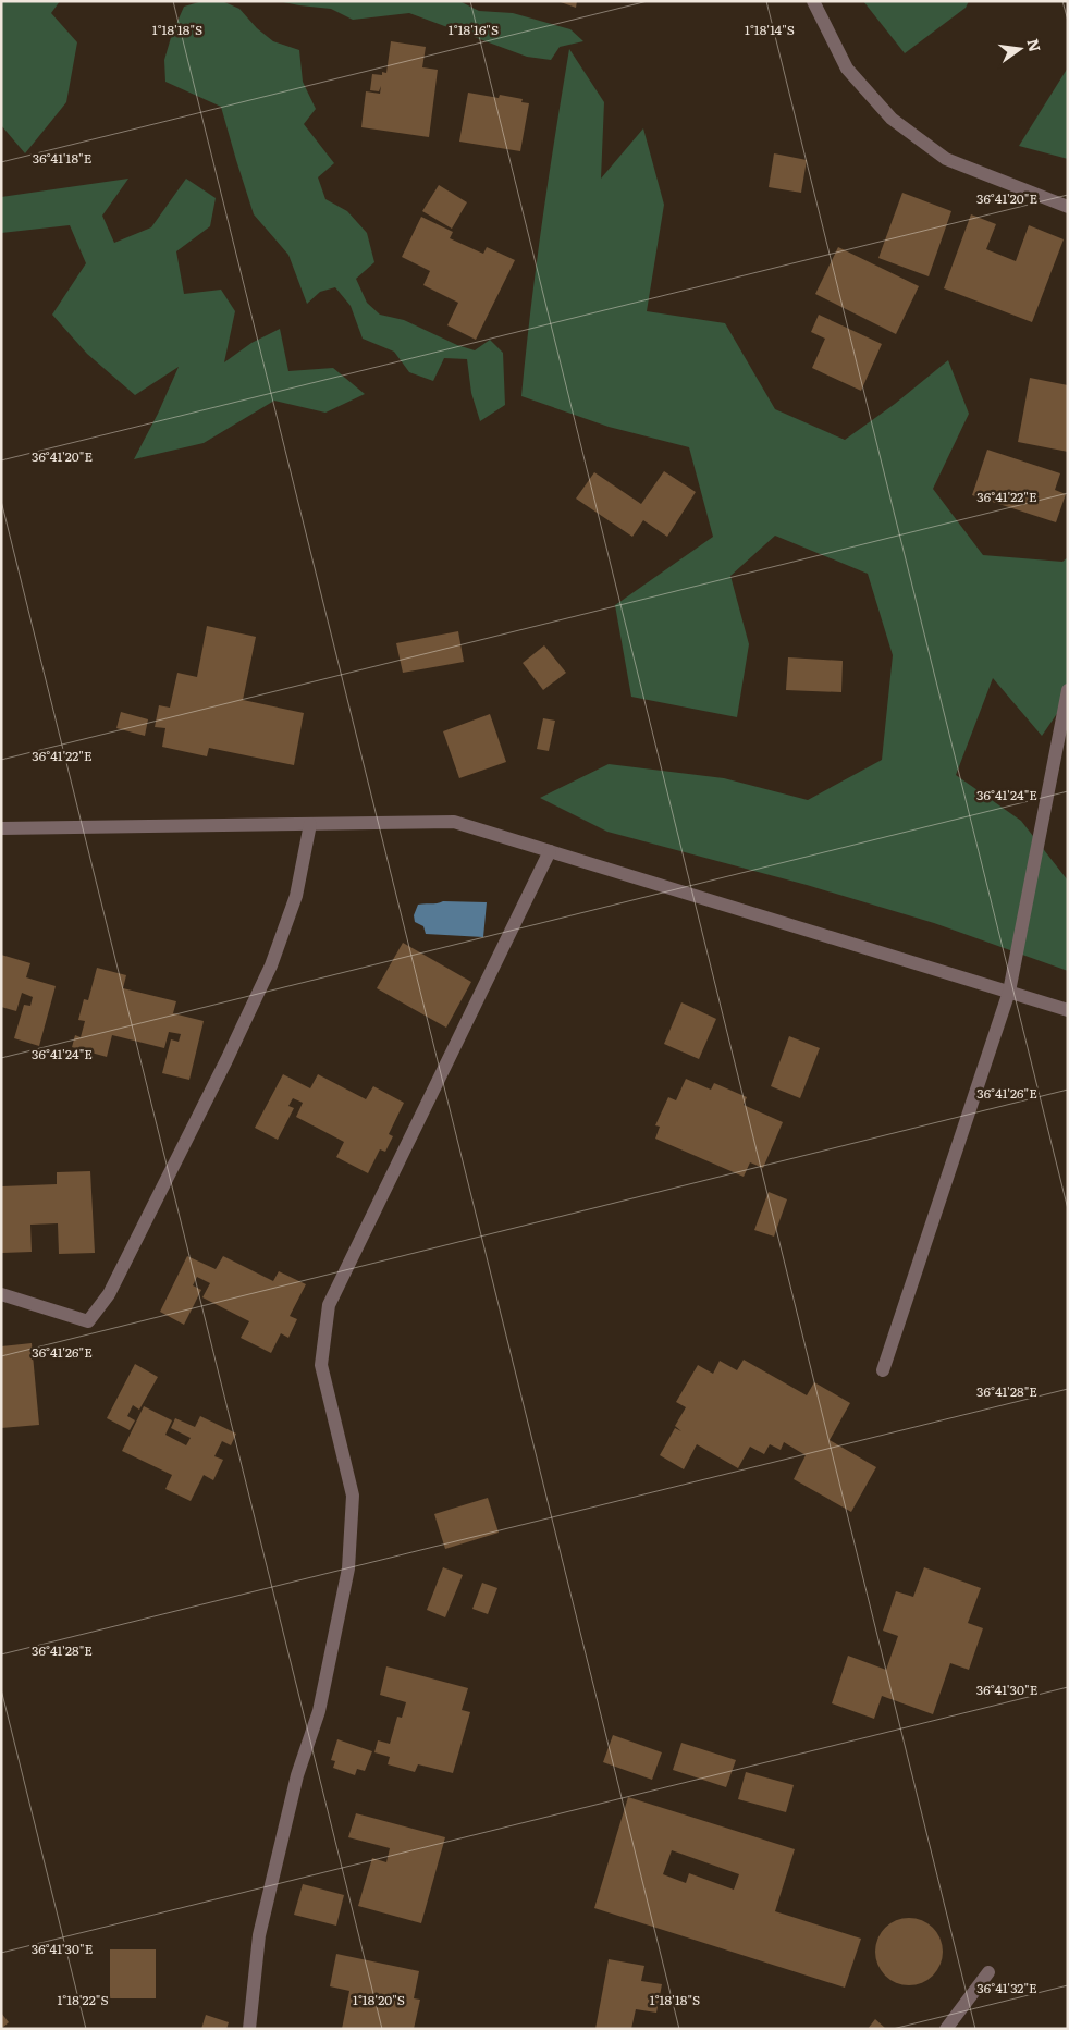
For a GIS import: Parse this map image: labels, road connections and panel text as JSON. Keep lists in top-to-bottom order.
{
  "north": "right",
  "coordinates": [
    "1°18'18\"S",
    "1°18'16\"S",
    "1°18'14\"S",
    "36°41'18\"E",
    "36°41'20\"E",
    "36°41'22\"E",
    "36°41'24\"E",
    "36°41'26\"E",
    "36°41'28\"E",
    "36°41'30\"E",
    "36°41'32\"E",
    "1°18'22\"S",
    "1°18'20\"S"
  ]
}
